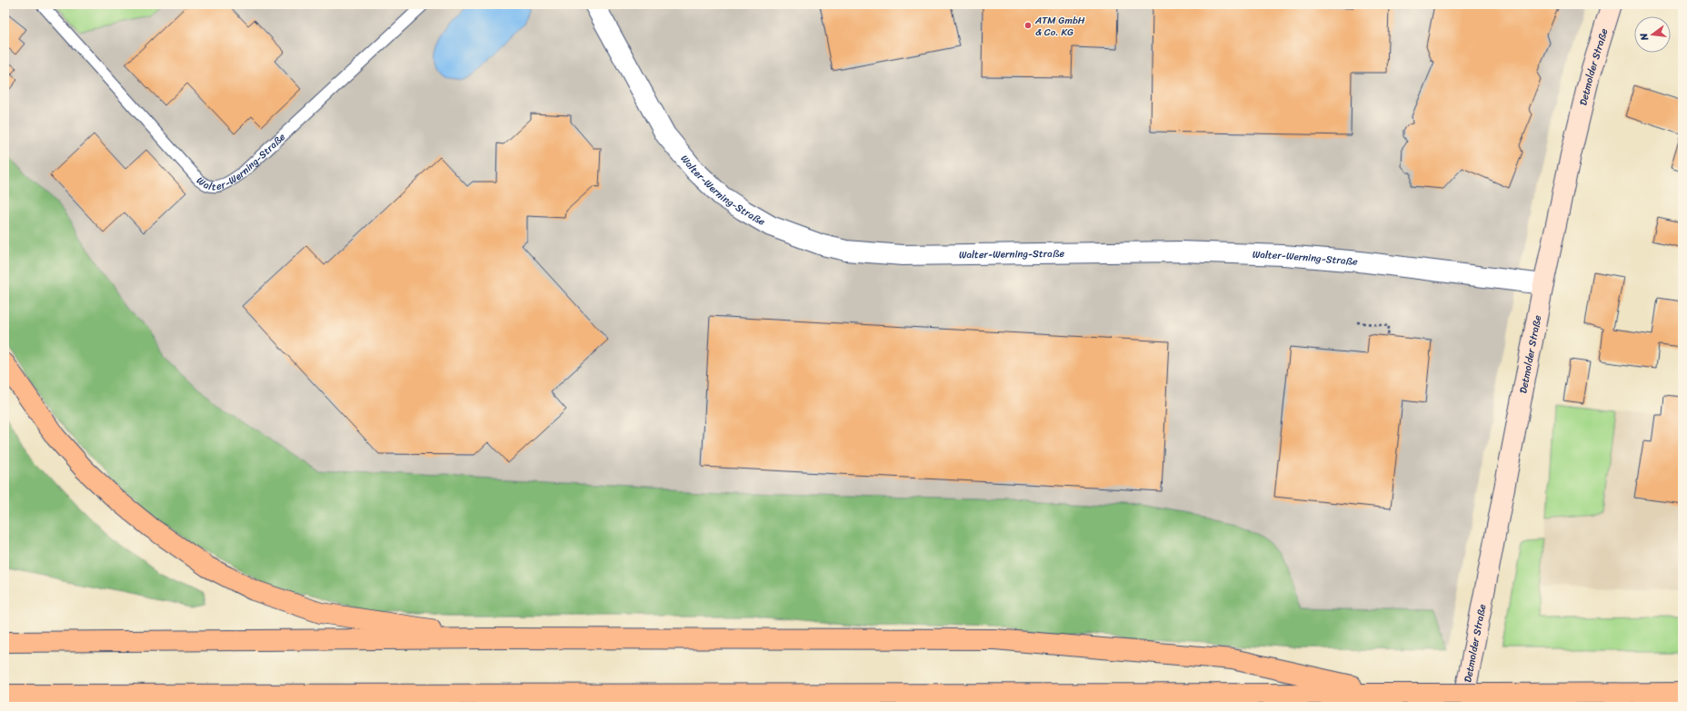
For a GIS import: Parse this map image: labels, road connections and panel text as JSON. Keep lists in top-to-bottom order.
{
  "streets": {
    "street": ["Detmolder Straße", "Walter-Werning-Straße"]
  },
  "crossings": [
    ["Detmolder Straße", "Walter-Werning-Straße"]
  ],
  "places": ["ATM GmbH & Co. KG"],
  "north": "left"
}
